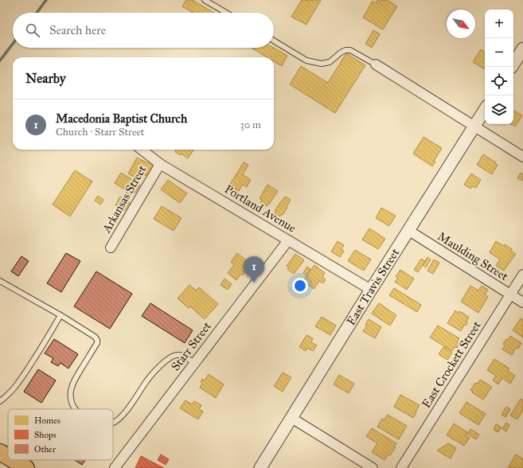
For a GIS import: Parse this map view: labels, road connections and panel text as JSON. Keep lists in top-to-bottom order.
{
  "streets": {
    "street": [
      "Arkansas Street",
      "Portland Avenue",
      "Maulding Street",
      "East Travis Street",
      "Starr Street",
      "East Crockett Street"
    ]
  },
  "crossings": [
    ["Arkansas Street", "Portland Avenue"],
    ["Portland Avenue", "East Travis Street"],
    ["Portland Avenue", "Starr Street"],
    ["Maulding Street", "East Travis Street"],
    ["Maulding Street", "East Crockett Street"]
  ],
  "legend": ["Homes", "Shops", "Other"],
  "north": "bottom right",
  "page": {
    "map_buttons": ["+", "−"],
    "search": "Search here",
    "heading": "Nearby",
    "list": [
      {
        "mark": "1",
        "name": "Macedonia Baptist Church",
        "note": "Church · Starr Street",
        "value": "30 m"
      }
    ],
    "pins": "1"
  }
}
